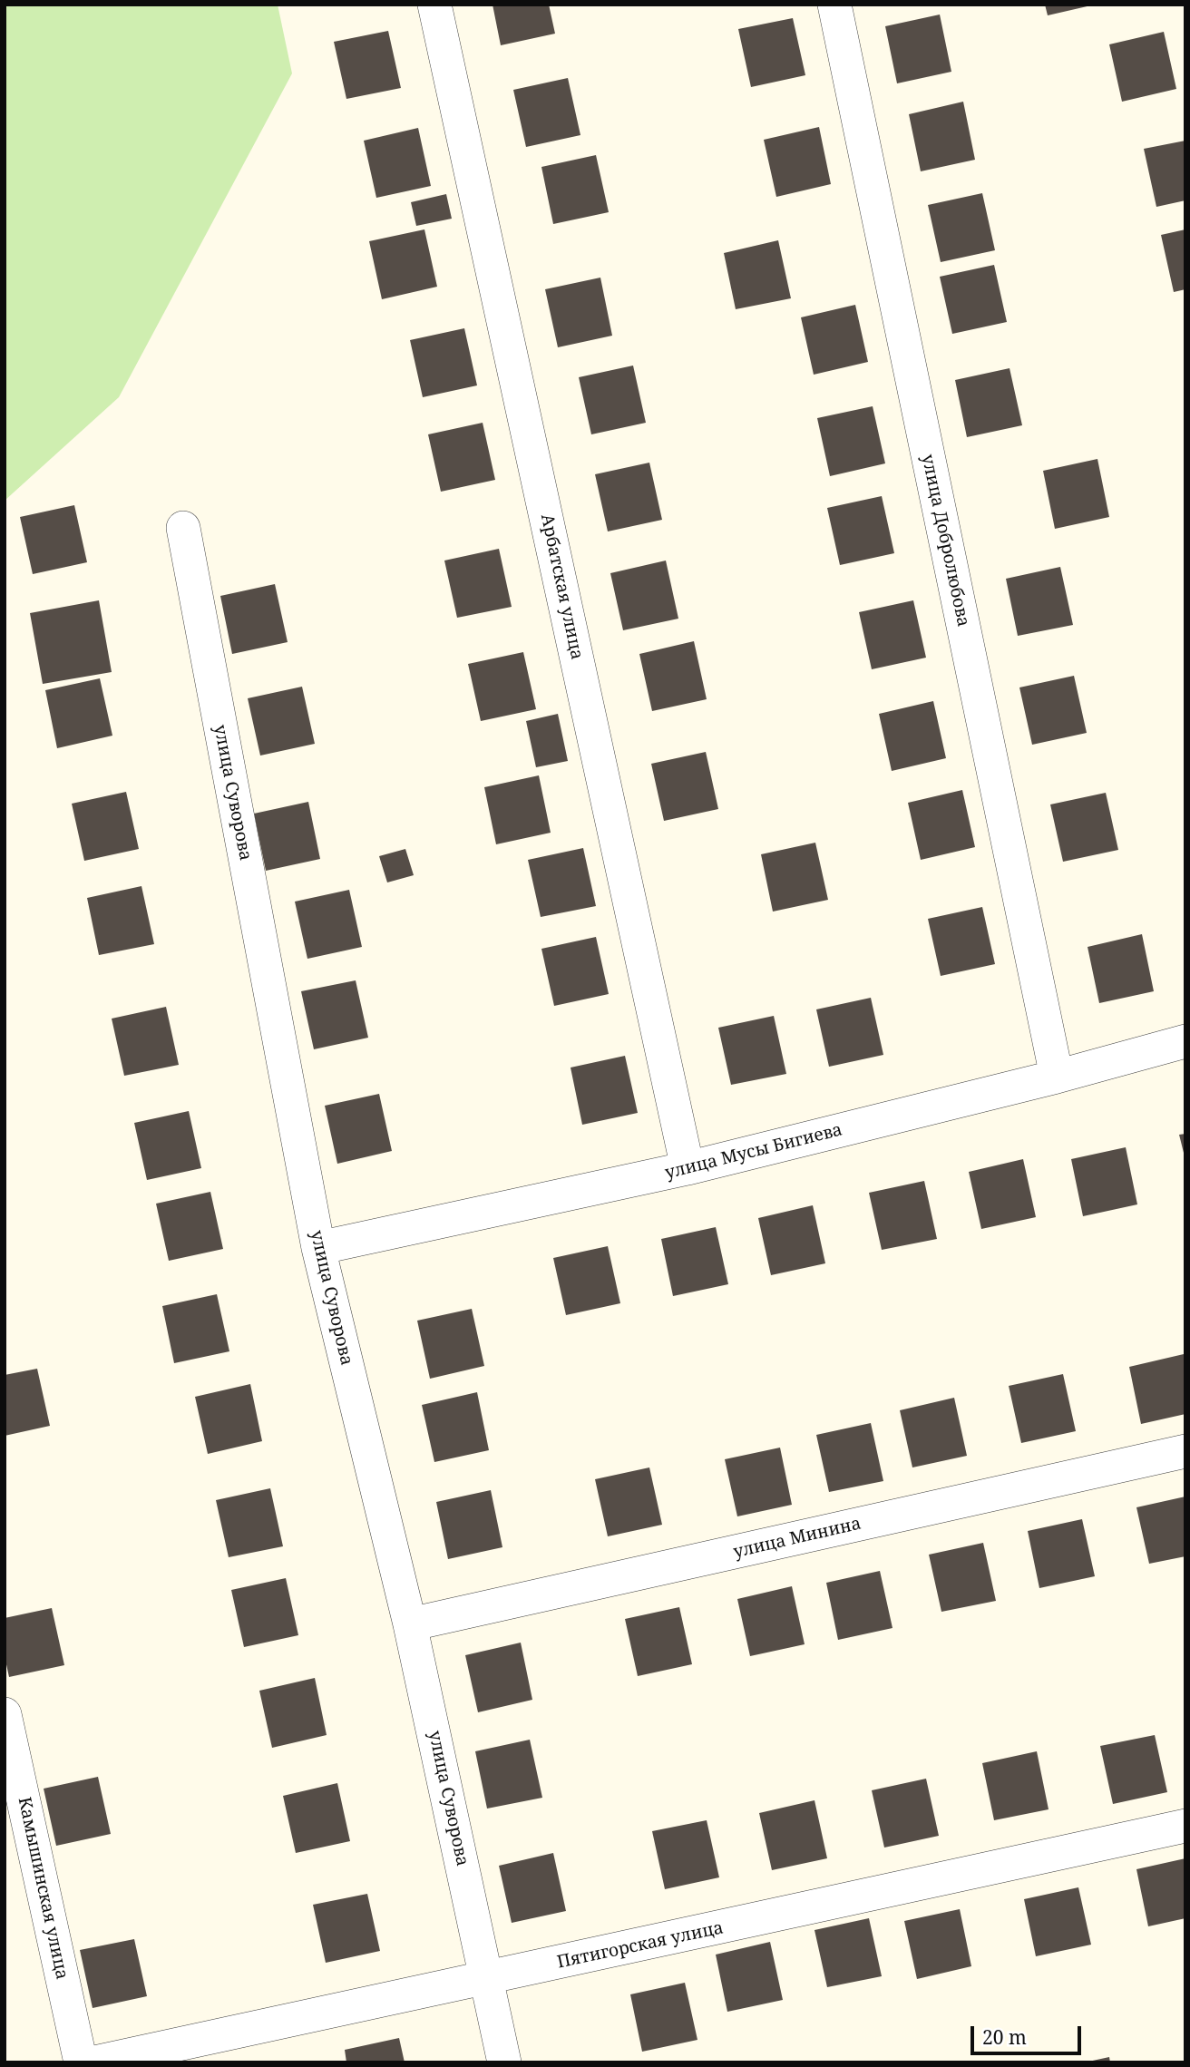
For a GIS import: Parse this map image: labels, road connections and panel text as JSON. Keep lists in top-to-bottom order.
{
  "streets": {
    "street": [
      "улица Добролюбова",
      "Арбатская улица",
      "улица Суворова",
      "улица Мусы Бигиева",
      "улица Минина",
      "Камышинская улица",
      "Пятигорская улица"
    ]
  },
  "crossings": [
    ["улица Добролюбова", "улица Мусы Бигиева"],
    ["Арбатская улица", "улица Мусы Бигиева"],
    ["улица Суворова", "улица Мусы Бигиева"],
    ["улица Суворова", "улица Минина"],
    ["улица Суворова", "Пятигорская улица"]
  ],
  "scale_bar": "20 m"
}
